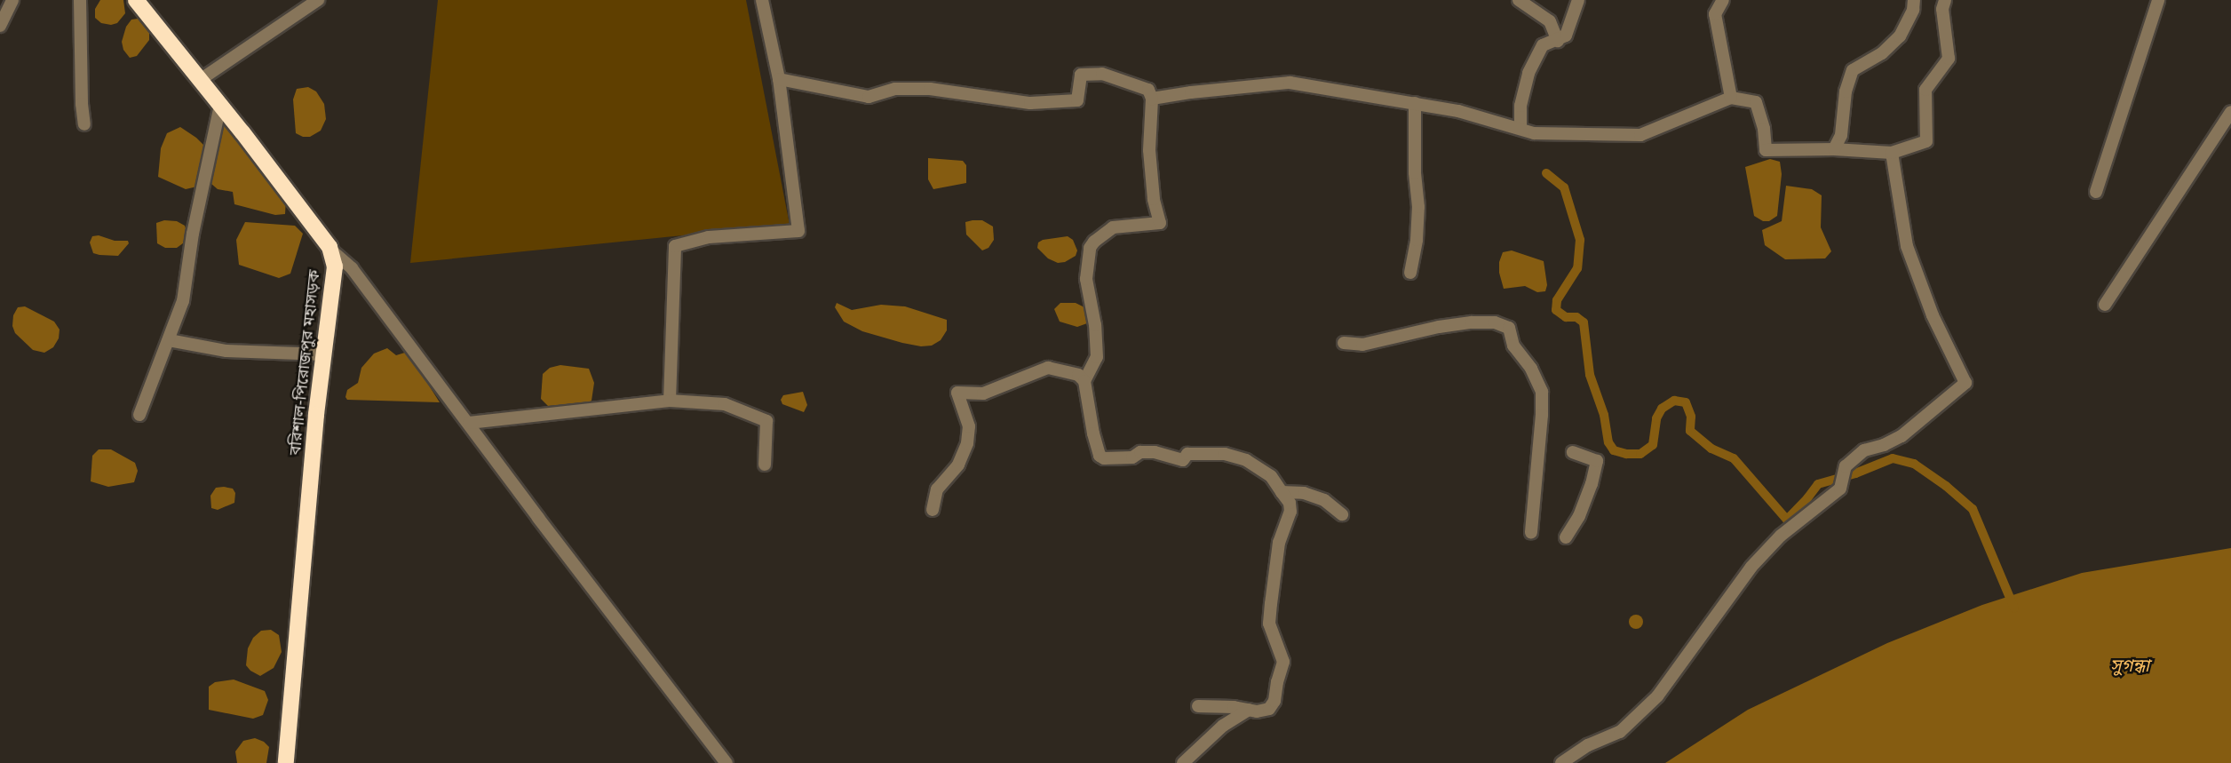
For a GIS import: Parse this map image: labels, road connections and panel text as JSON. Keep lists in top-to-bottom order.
{
  "streets": {
    "highway": ["বরিশাল-পিরোজপুর মহাসড়ক"]
  },
  "water": ["সুগন্ধা"]
}
